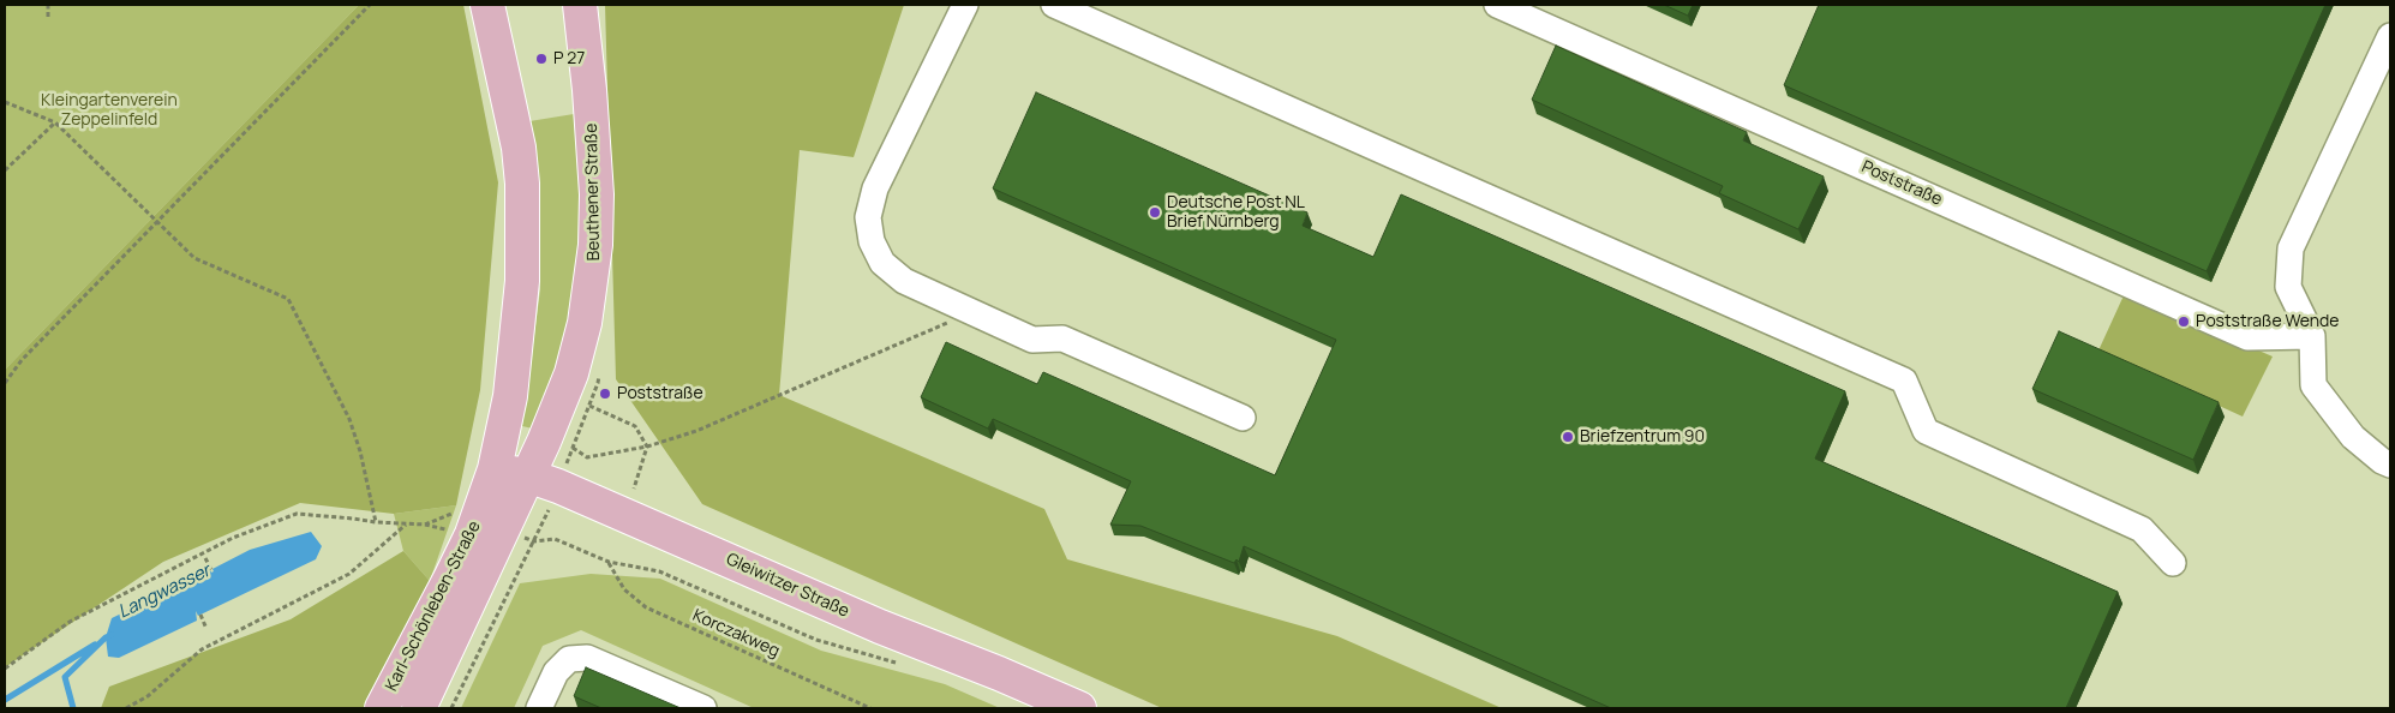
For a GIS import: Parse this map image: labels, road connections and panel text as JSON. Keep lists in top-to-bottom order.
{
  "streets": {
    "main road": ["Beuthener Straße", "Gleiwitzer Straße", "Karl-Schönleben-Straße"],
    "street": ["Poststraße"],
    "path": ["Korczakweg"]
  },
  "crossings": [
    ["Beuthener Straße", "Gleiwitzer Straße"],
    ["Beuthener Straße", "Karl-Schönleben-Straße"],
    ["Gleiwitzer Straße", "Karl-Schönleben-Straße"]
  ],
  "water": ["Langwasser"],
  "parks": ["Kleingartenverein Zeppelinfeld"],
  "places": [
    "P 27",
    "Deutsche Post NL Brief Nürnberg",
    "Poststraße Wende",
    "Poststraße",
    "Briefzentrum 90"
  ]
}
